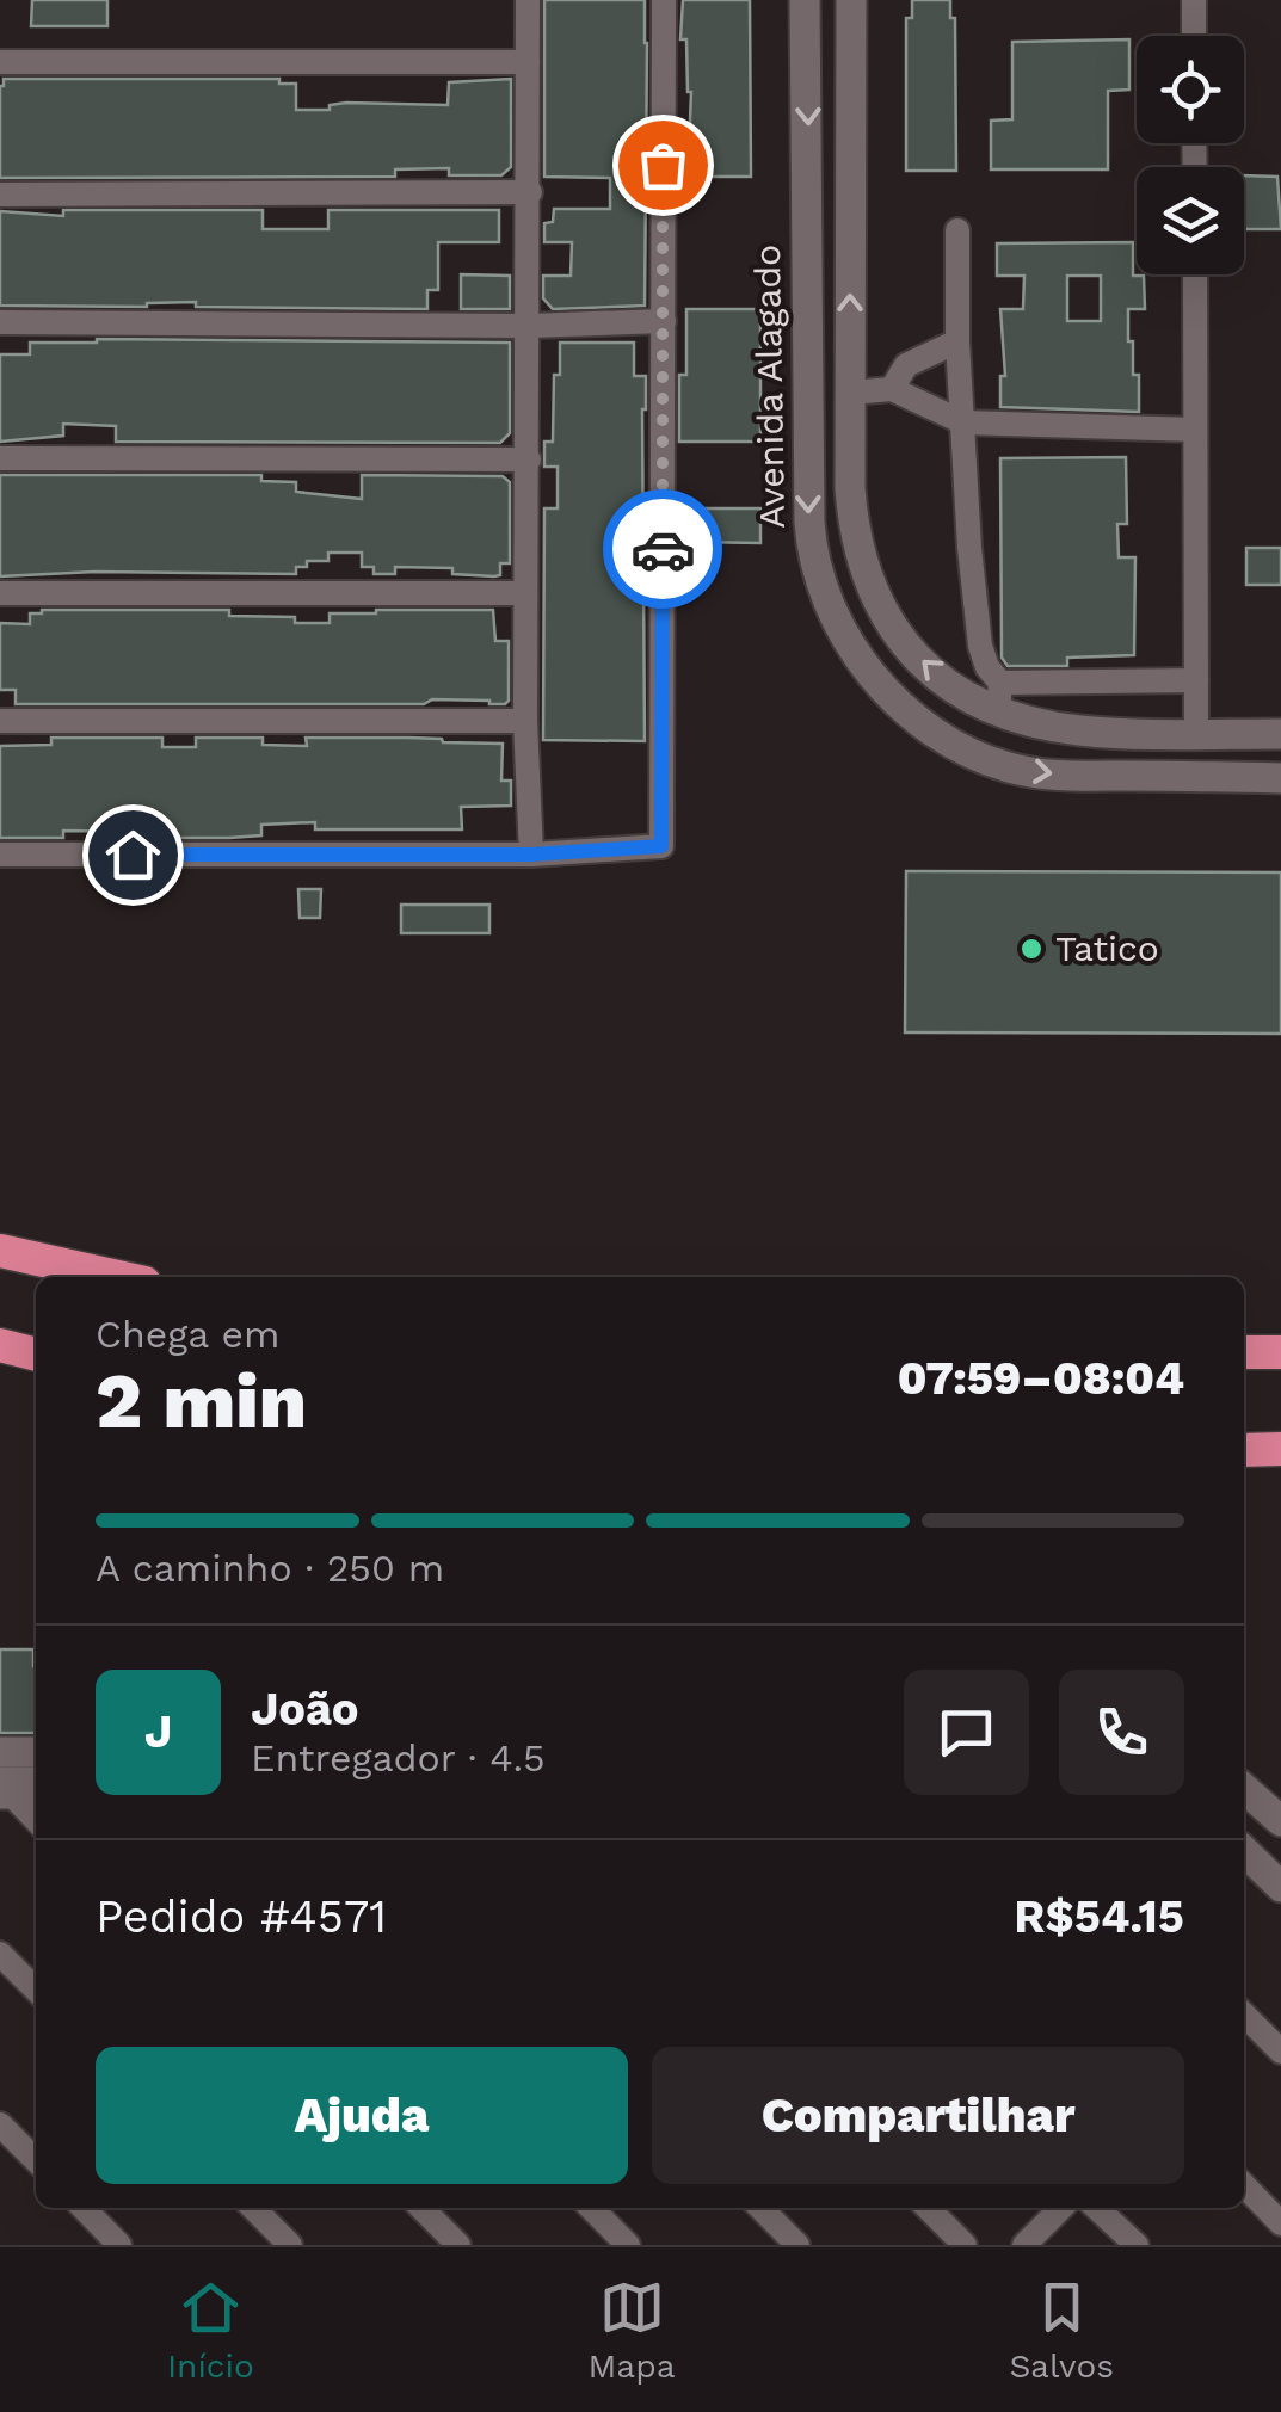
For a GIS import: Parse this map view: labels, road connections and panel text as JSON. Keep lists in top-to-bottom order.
{
  "streets": {
    "main road": ["Avenida Alagado"]
  },
  "one_way": ["Avenida Alagado"],
  "places": ["Tatico"],
  "page": {
    "heading": ["2 min", "Chega em", "07:59–08:04"],
    "panel": [
      "João",
      "Entregador · 4.5",
      "Pedido #4571",
      "R$54.15"
    ],
    "bar": "A caminho · 250 m",
    "round": "J",
    "buttons": ["Ajuda", "Compartilhar"],
    "tabs": ["Início", "Mapa", "Salvos"]
  }
}
